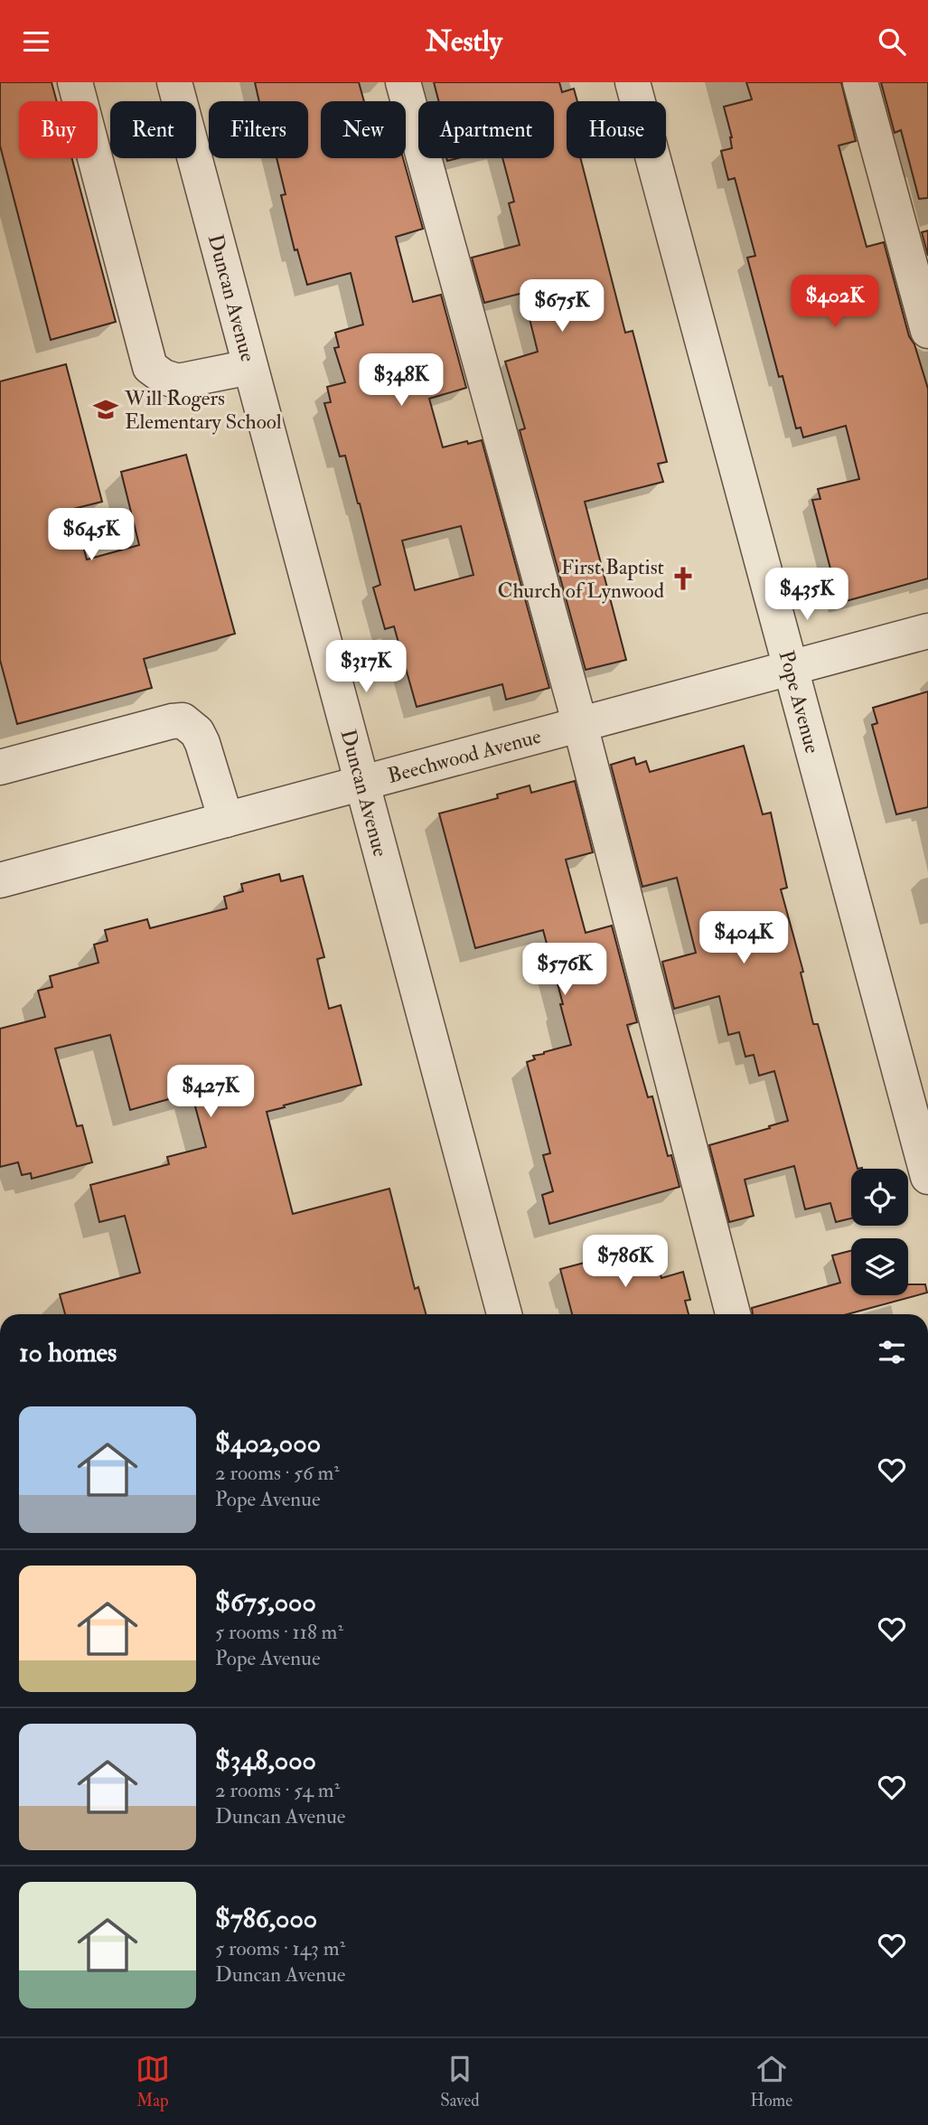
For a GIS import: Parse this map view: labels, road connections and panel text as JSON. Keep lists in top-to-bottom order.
{
  "streets": {
    "street": ["Duncan Avenue", "Pope Avenue", "Beechwood Avenue"]
  },
  "crossings": [
    ["Duncan Avenue", "Beechwood Avenue"],
    ["Pope Avenue", "Beechwood Avenue"]
  ],
  "places": {
    "school or university": ["Will Rogers Elementary School"],
    "church": ["First Baptist Church of Lynwood"]
  },
  "page": {
    "header": "Nestly",
    "chip": [
      "Buy",
      "Rent",
      "Filters",
      "New",
      "Apartment",
      "House"
    ],
    "price": [
      "$402K",
      "$675K",
      "$348K",
      "$645K",
      "$435K",
      "$317K",
      "$404K",
      "$576K",
      "$427K",
      "$786K"
    ],
    "heading": "10 homes",
    "list": [
      {
        "name": "$402,000",
        "note": "2 rooms · 56 m² · Pope Avenue"
      },
      {
        "name": "$675,000",
        "note": "5 rooms · 118 m² · Pope Avenue"
      },
      {
        "name": "$348,000",
        "note": "2 rooms · 54 m² · Duncan Avenue"
      },
      {
        "name": "$786,000",
        "note": "5 rooms · 143 m² · Duncan Avenue"
      }
    ],
    "tabs": ["Map", "Saved", "Home"]
  }
}
